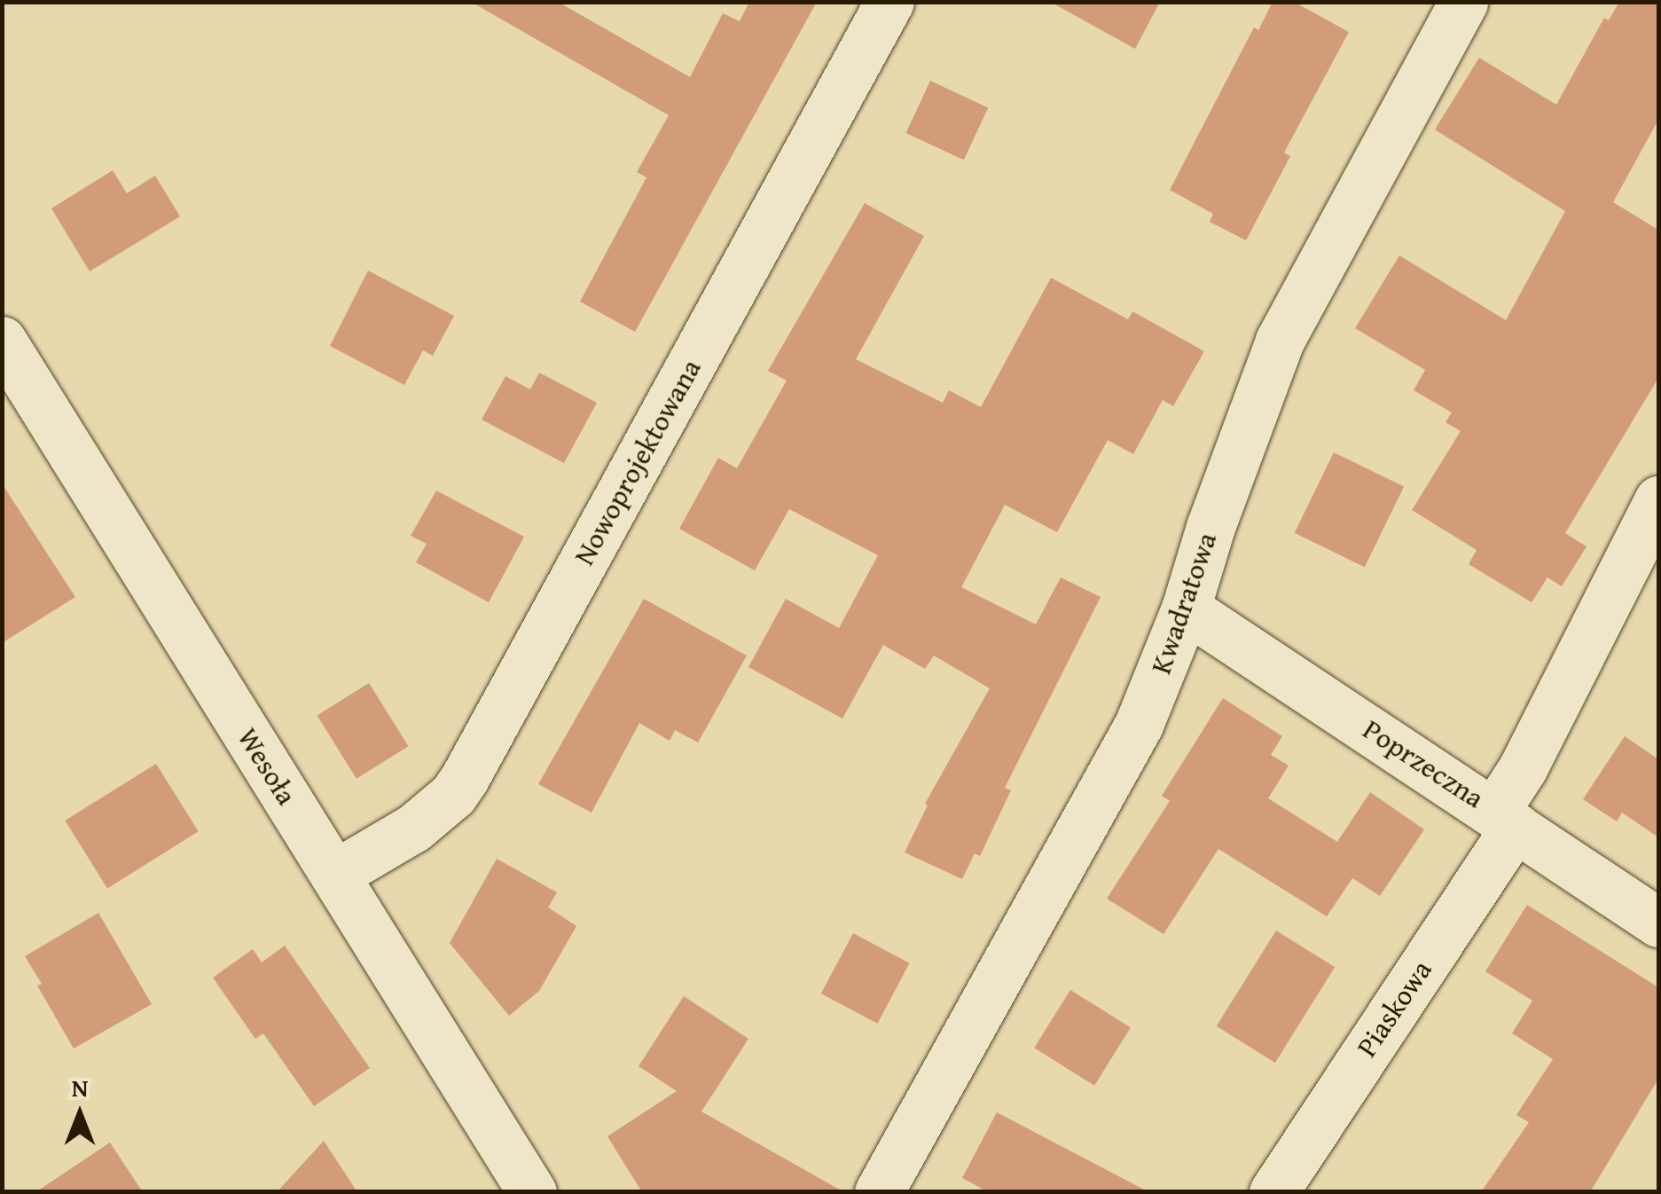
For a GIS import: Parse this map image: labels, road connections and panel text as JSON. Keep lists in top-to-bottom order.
{
  "streets": {
    "street": [
      "Nowoprojektowana",
      "Kwadratowa",
      "Poprzeczna",
      "Wesoła",
      "Piaskowa"
    ]
  },
  "crossings": [
    ["Nowoprojektowana", "Wesoła"],
    ["Kwadratowa", "Poprzeczna"],
    ["Poprzeczna", "Piaskowa"]
  ],
  "north": "top"
}
